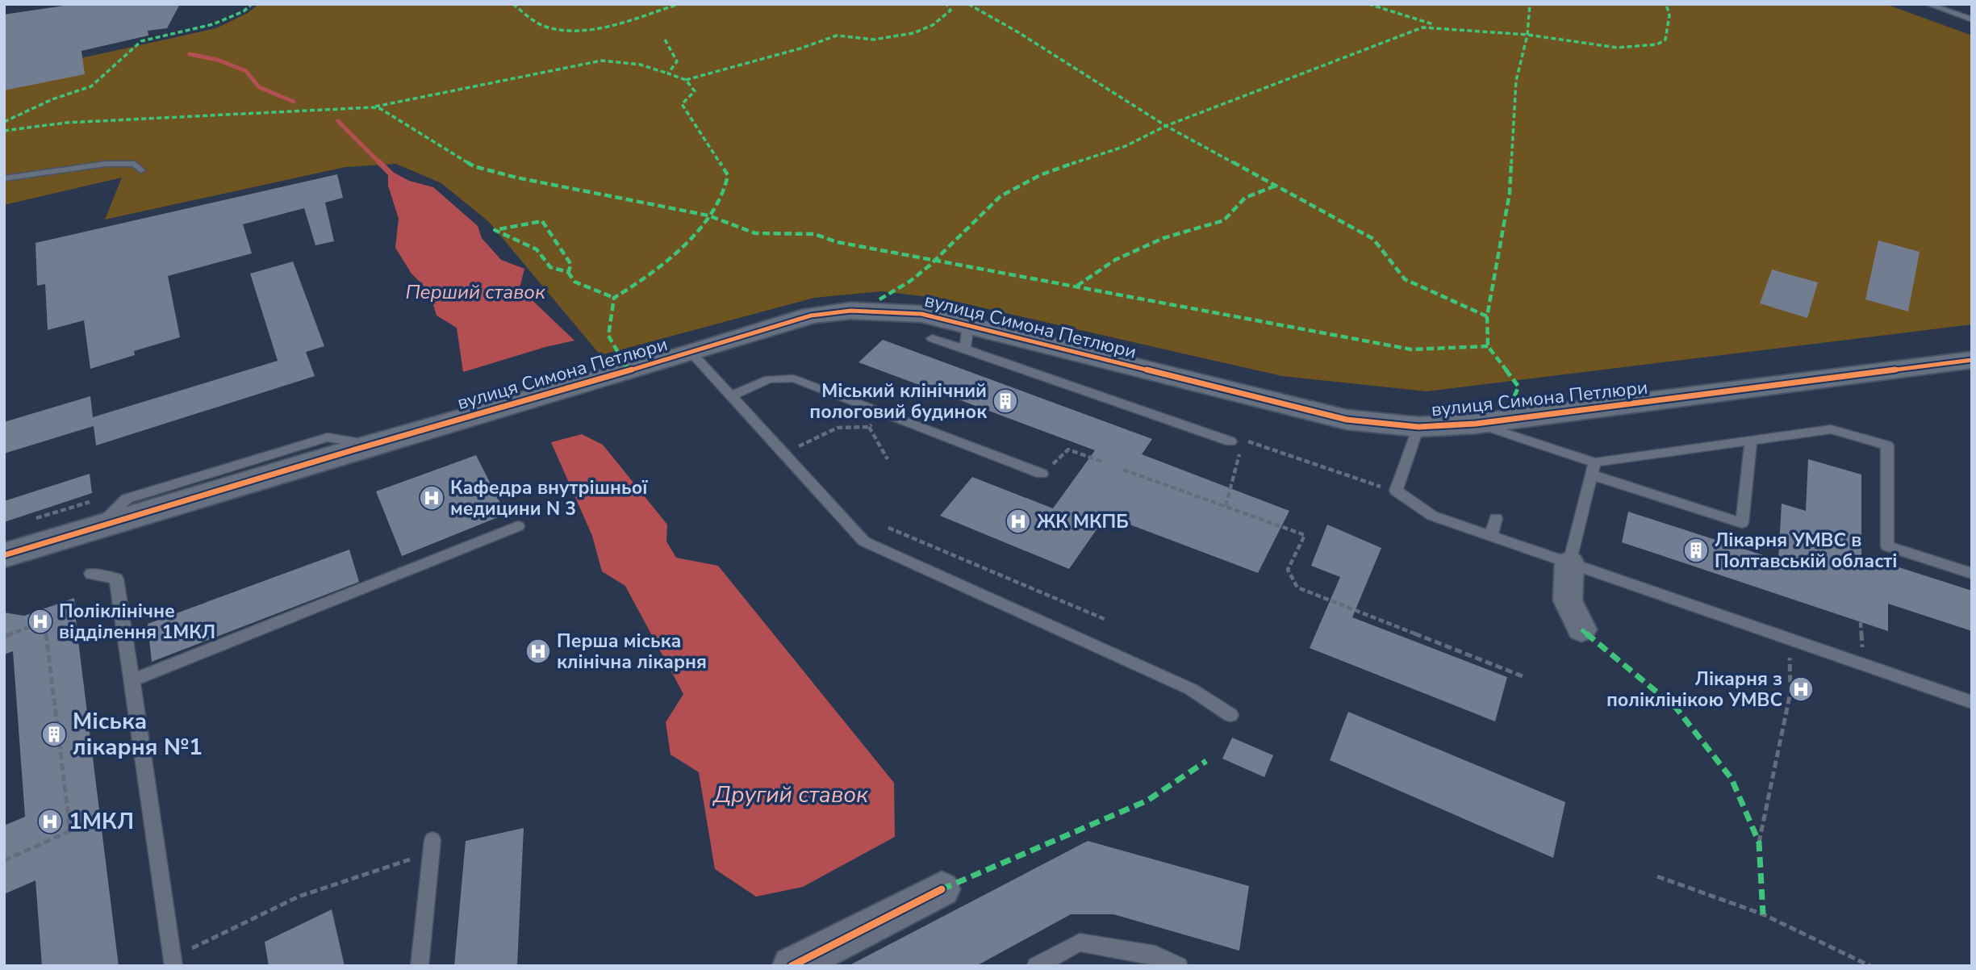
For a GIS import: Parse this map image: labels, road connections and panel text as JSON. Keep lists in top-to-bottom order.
{
  "streets": {
    "street": ["вулиця Симона Петлюри"]
  },
  "water": ["Перший ставок", "Другий ставок"],
  "places": {
    "building": ["Міський клінічний пологовий будинок", "Лікарня УМВС в Полтавській області", "Міська лікарня №1"],
    "hospital": [
      "Кафедра внутрішньої медицини N 3",
      "ЖК МКПБ",
      "Поліклінічне відділення 1МКЛ",
      "Перша міська клінічна лікарня",
      "Лікарня з поліклінікою УМВС",
      "1МКЛ"
    ]
  }
}
